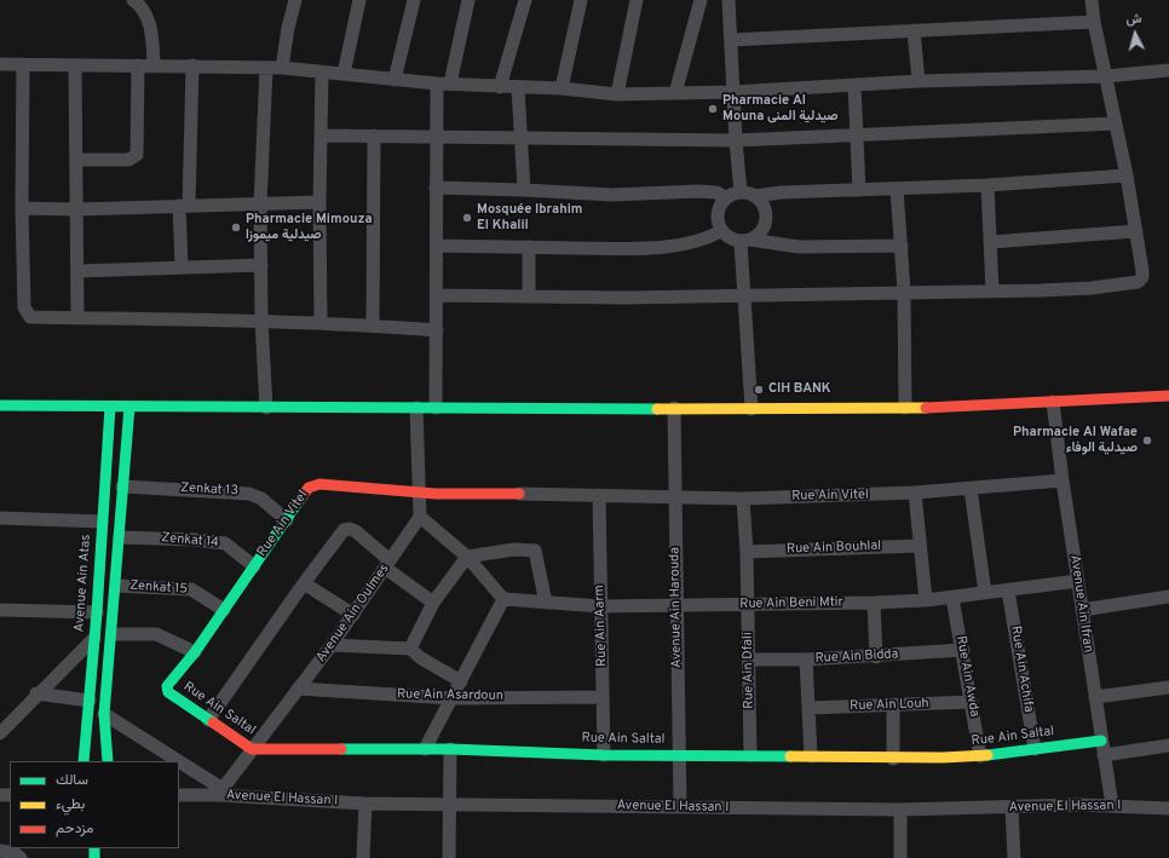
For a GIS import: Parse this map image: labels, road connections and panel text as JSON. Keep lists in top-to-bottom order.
{
  "streets": {
    "street": [
      "Zenkat 13",
      "Rue Ain Vitel",
      "Zenkat 14",
      "Rue Ain Bouhlal",
      "Avenue Ain Atas",
      "Zenkat 15",
      "Rue Ain Beni Mtir",
      "Avenue Ain Ifran",
      "Avenue Ain Harouda",
      "Avenue Ain Oulmes",
      "Rue Ain Aarm",
      "Rue Ain Bidda",
      "Rue Ain Achifa",
      "Rue Ain Dfali",
      "Rue Ain Awda",
      "Rue Ain Asardoun",
      "Rue Ain Louh",
      "Rue Ain Saltal",
      "Avenue El Hassan I"
    ]
  },
  "crossings": [
    ["Zenkat 13", "Rue Ain Vitel"],
    ["Rue Ain Vitel", "Zenkat 14"],
    ["Rue Ain Vitel", "Zenkat 15"],
    ["Rue Ain Vitel", "Avenue Ain Ifran"],
    ["Rue Ain Vitel", "Avenue Ain Harouda"],
    ["Rue Ain Vitel", "Rue Ain Aarm"],
    ["Rue Ain Vitel", "Rue Ain Dfali"],
    ["Rue Ain Vitel", "Rue Ain Saltal"],
    ["Rue Ain Bouhlal", "Rue Ain Dfali"],
    ["Rue Ain Beni Mtir", "Avenue Ain Ifran"],
    ["Rue Ain Beni Mtir", "Avenue Ain Harouda"],
    ["Rue Ain Beni Mtir", "Rue Ain Aarm"],
    ["Rue Ain Beni Mtir", "Rue Ain Achifa"],
    ["Rue Ain Beni Mtir", "Rue Ain Dfali"],
    ["Rue Ain Beni Mtir", "Rue Ain Awda"],
    ["Avenue Ain Ifran", "Rue Ain Saltal"],
    ["Avenue Ain Ifran", "Avenue El Hassan I"],
    ["Avenue Ain Harouda", "Rue Ain Saltal"],
    ["Avenue Ain Harouda", "Avenue El Hassan I"],
    ["Avenue Ain Oulmes", "Rue Ain Asardoun"],
    ["Avenue Ain Oulmes", "Rue Ain Saltal"],
    ["Avenue Ain Oulmes", "Avenue El Hassan I"],
    ["Rue Ain Aarm", "Rue Ain Asardoun"],
    ["Rue Ain Aarm", "Rue Ain Saltal"],
    ["Rue Ain Bidda", "Rue Ain Dfali"],
    ["Rue Ain Bidda", "Rue Ain Awda"],
    ["Rue Ain Achifa", "Rue Ain Saltal"],
    ["Rue Ain Dfali", "Rue Ain Saltal"],
    ["Rue Ain Awda", "Rue Ain Louh"],
    ["Rue Ain Awda", "Rue Ain Saltal"]
  ],
  "places": [
    "Pharmacie Al Mouna صيدلية المنى",
    "Mosquée Ibrahim El Khalil",
    "Pharmacie Mimouza صيدلية ميموزا",
    "CIH BANK",
    "Pharmacie Al Wafae صيدلية الوفاء"
  ],
  "legend": ["سالك", "بطيء", "مزدحم"],
  "north": "top"
}
